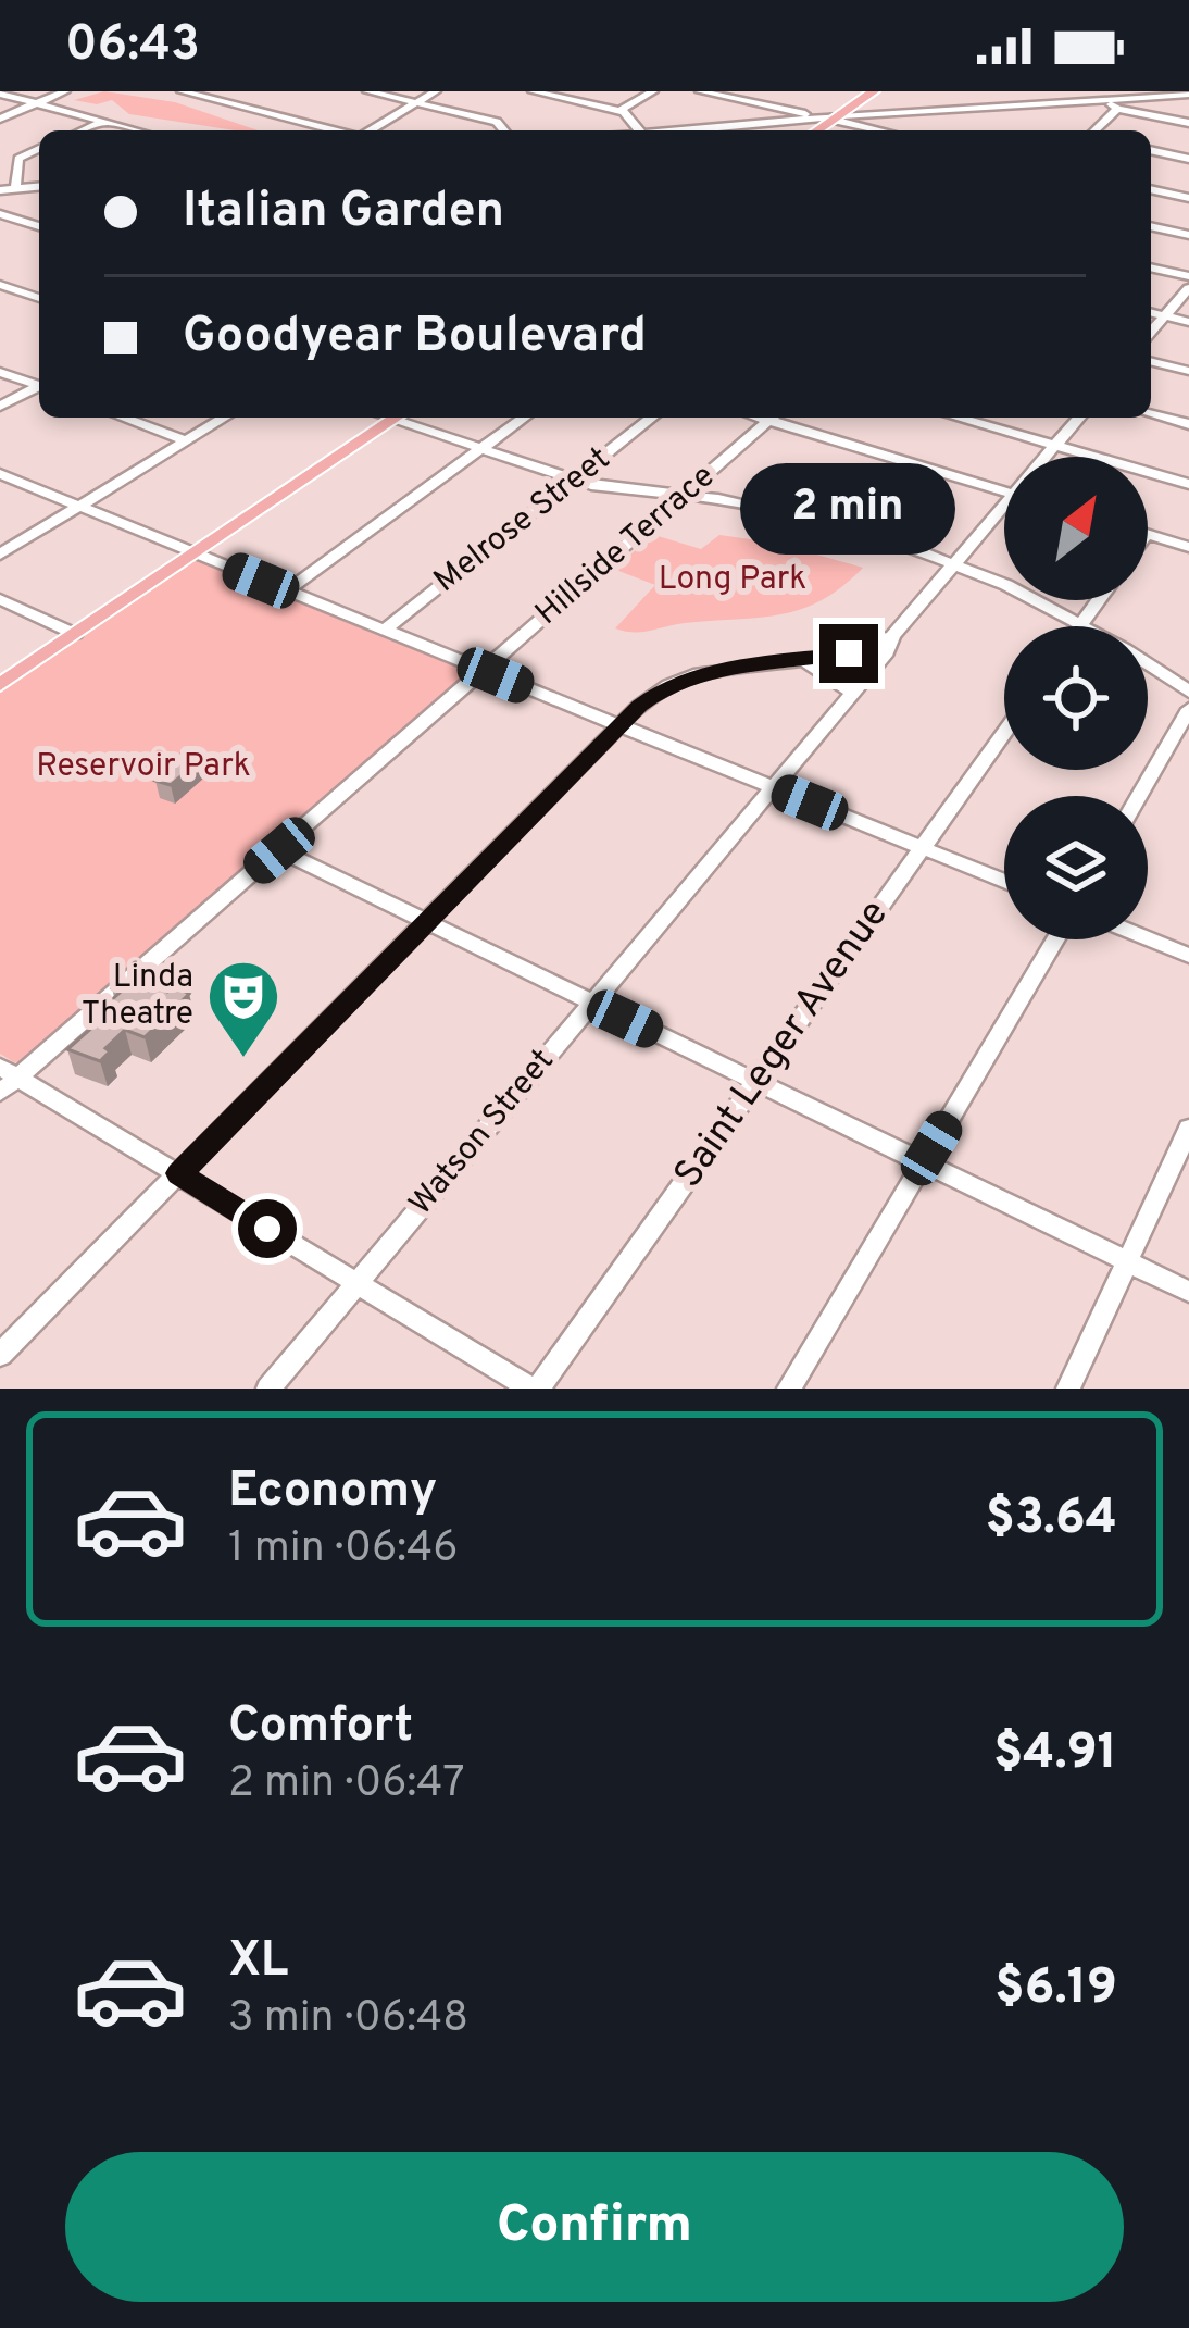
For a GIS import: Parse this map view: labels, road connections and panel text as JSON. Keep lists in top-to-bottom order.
{
  "streets": {
    "street": [
      "Melrose Street",
      "Hillside Terrace",
      "Saint Leger Avenue",
      "Watson Street"
    ]
  },
  "parks": ["Long Park", "Reservoir Park"],
  "places": {
    "theatre": ["Linda Theatre"]
  },
  "north": "top right",
  "page": {
    "status": "06:43",
    "banner": ["Italian Garden", "Goodyear Boulevard"],
    "bubble": "2 min",
    "list": [
      {
        "name": "Economy",
        "note": "1 min · 06:46",
        "value": "$3.64"
      },
      {
        "name": "Comfort",
        "note": "2 min · 06:47",
        "value": "$4.91"
      },
      {
        "name": "XL",
        "note": "3 min · 06:48",
        "value": "$6.19"
      }
    ],
    "buttons": "Confirm"
  }
}
